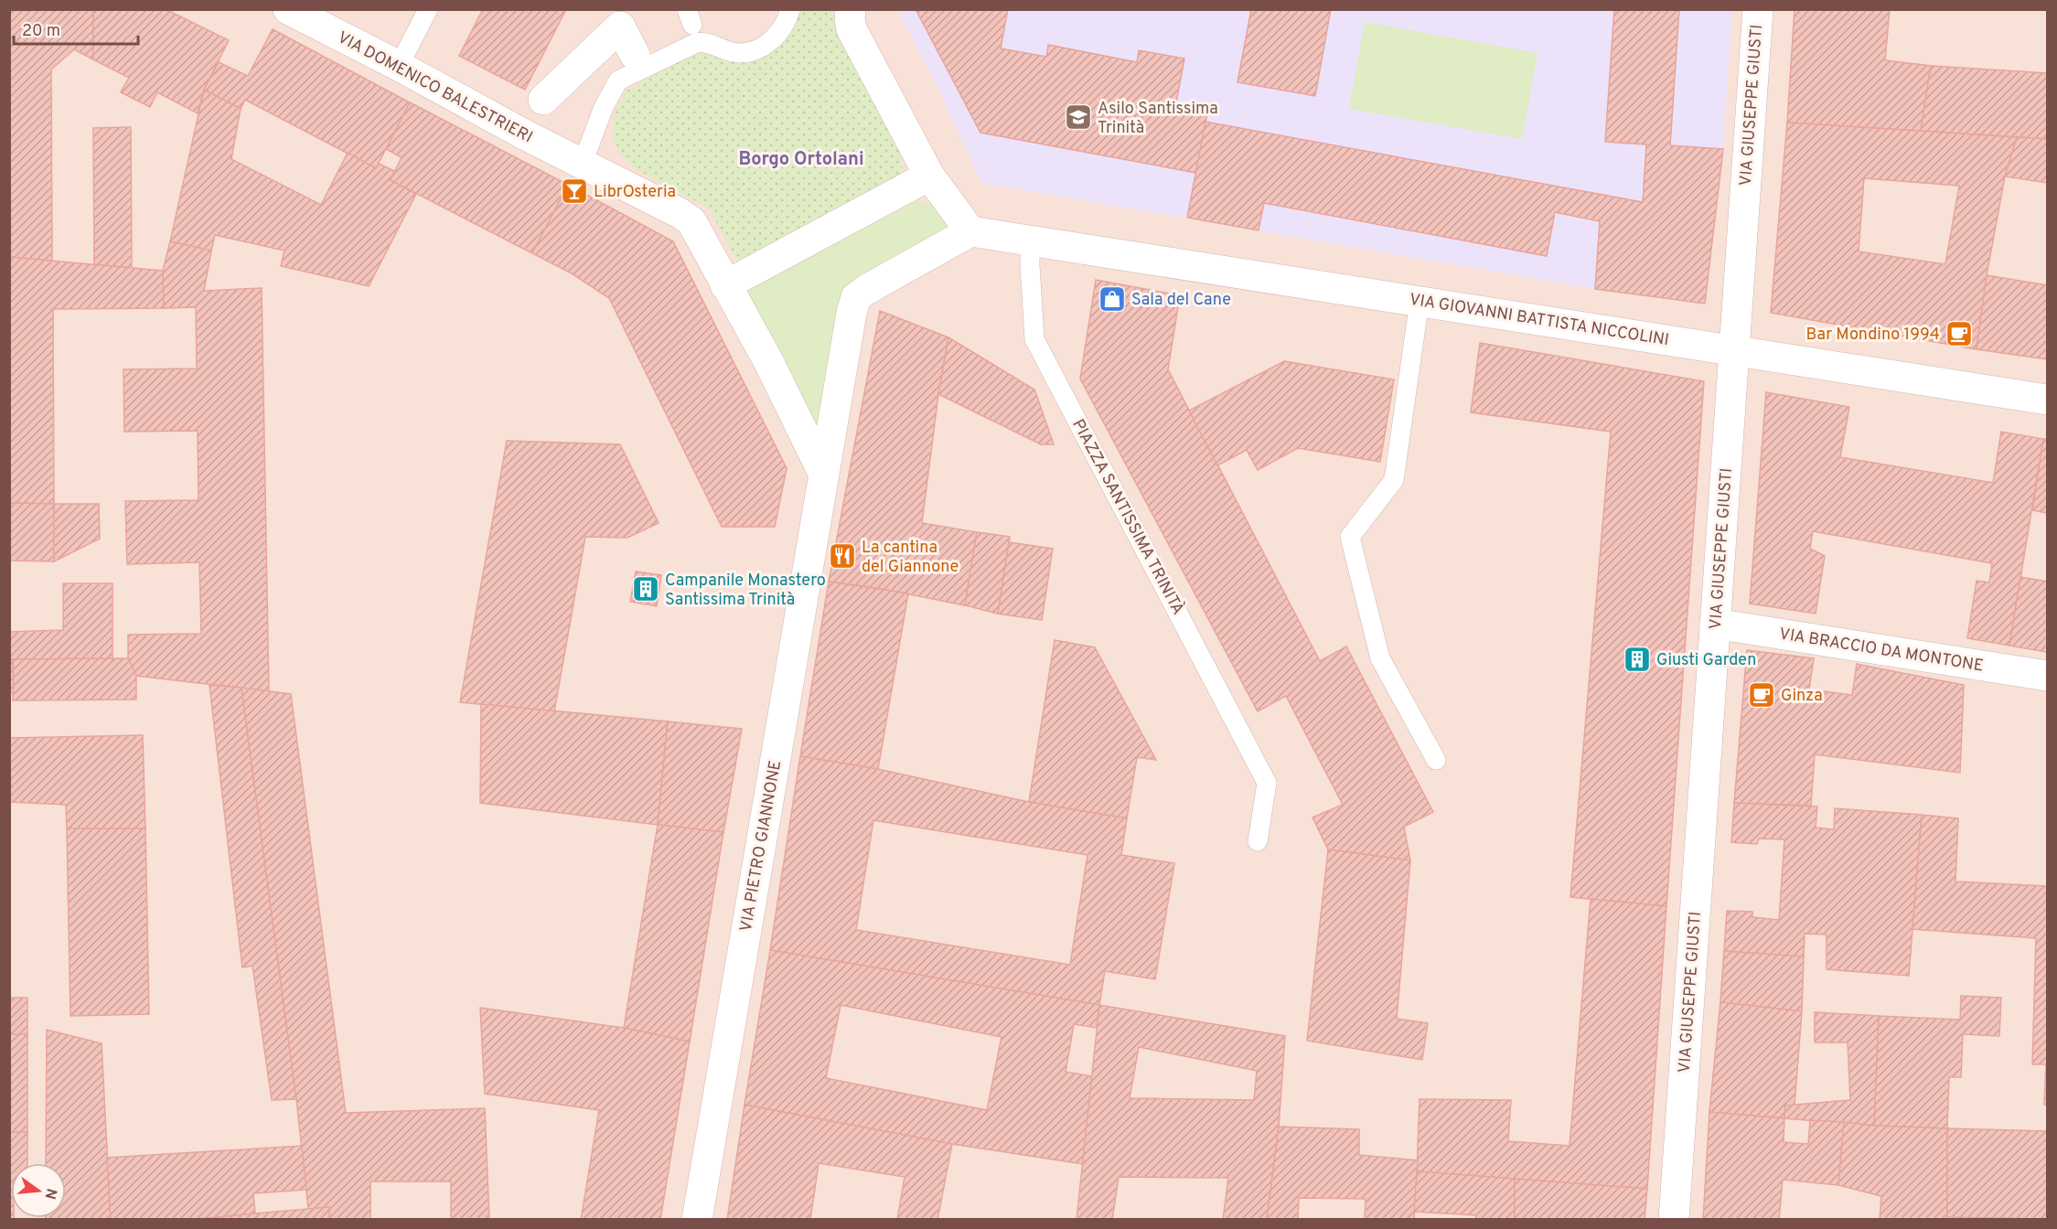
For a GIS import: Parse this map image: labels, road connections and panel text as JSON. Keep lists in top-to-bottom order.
{
  "streets": {
    "street": [
      "VIA DOMENICO BALESTRIERI",
      "VIA GIUSEPPE GIUSTI",
      "VIA GIOVANNI BATTISTA NICCOLINI",
      "VIA BRACCIO DA MONTONE",
      "VIA PIETRO GIANNONE"
    ],
    "lane": ["PIAZZA SANTISSIMA TRINITÀ"]
  },
  "crossings": [
    ["VIA GIUSEPPE GIUSTI", "VIA GIOVANNI BATTISTA NICCOLINI"],
    ["VIA GIUSEPPE GIUSTI", "VIA BRACCIO DA MONTONE"],
    ["VIA GIOVANNI BATTISTA NICCOLINI", "PIAZZA SANTISSIMA TRINITÀ"]
  ],
  "districts": ["Borgo Ortolani"],
  "places": {
    "school or university": ["Asilo Santissima Trinità"],
    "bar": ["LibrOsteria"],
    "shop": ["Sala del Cane"],
    "cafe": ["Bar Mondino 1994", "Ginza"],
    "restaurant": ["La cantina del Giannone"],
    "building": ["Campanile Monastero Santissima Trinità", "Giusti Garden"]
  },
  "scale_bar": "20 m",
  "north": "right"
}
